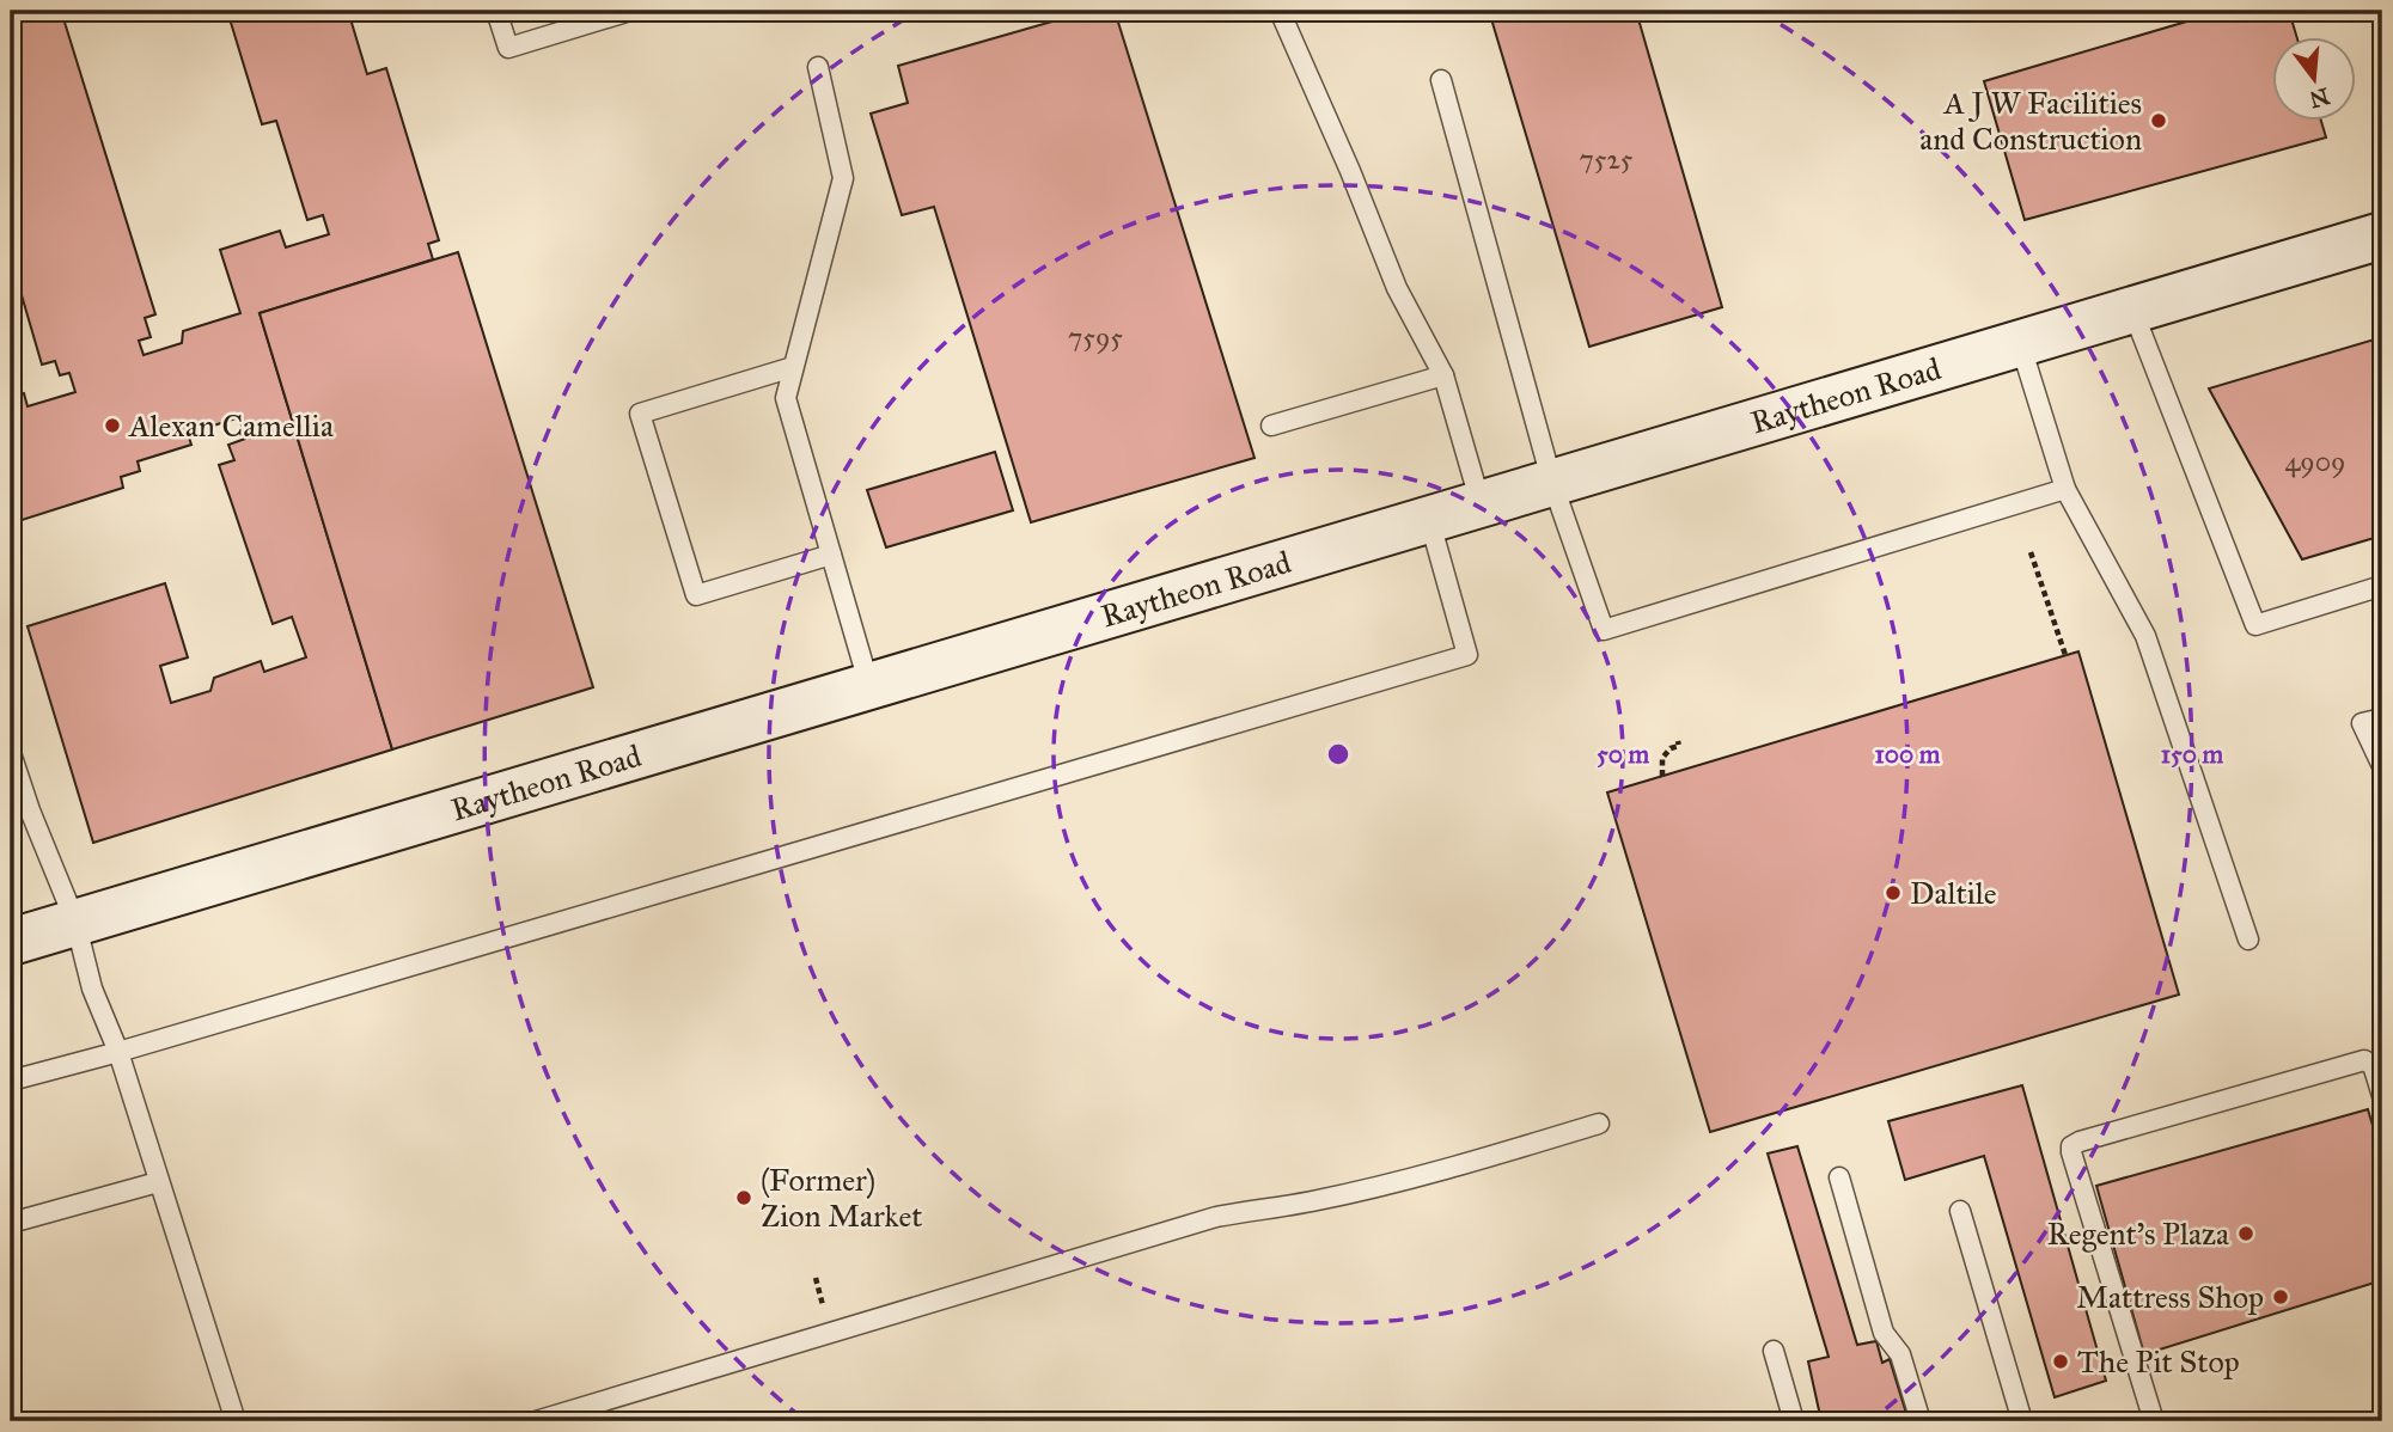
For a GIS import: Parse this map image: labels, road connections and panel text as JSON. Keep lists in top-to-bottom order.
{
  "streets": {
    "street": ["Raytheon Road"]
  },
  "places": [
    "A J W Facilities and Construction",
    "Alexan Camellia",
    "Daltile",
    "(Former) Zion Market",
    "Regent's Plaza",
    "Mattress Shop",
    "The Pit Stop"
  ],
  "house_numbers": ["7525", "7595", "4909"],
  "north": "bottom",
  "rings": ["50 m", "100 m", "150 m"]
}
